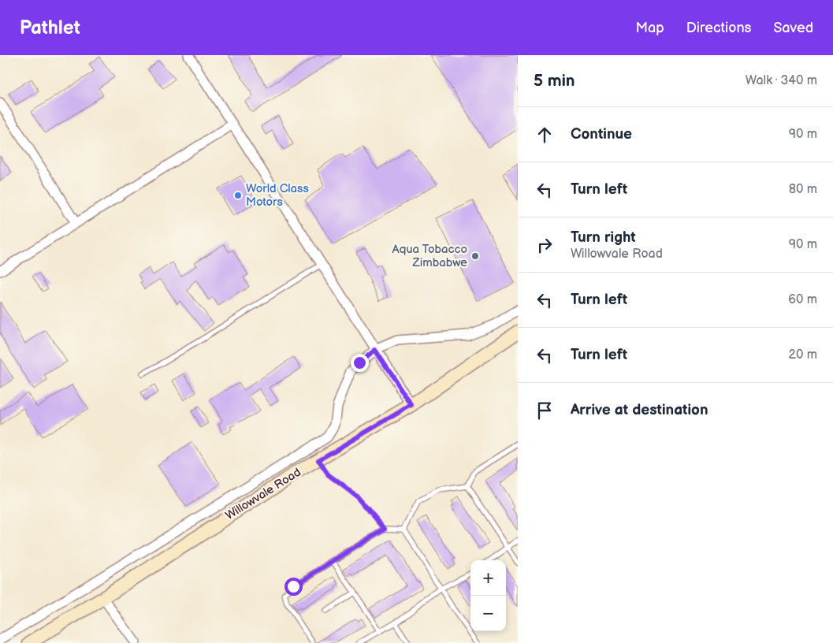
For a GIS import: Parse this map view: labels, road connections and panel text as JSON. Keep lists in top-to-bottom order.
{
  "streets": {
    "main road": ["Willowvale Road"]
  },
  "places": ["World Class Motors", "Aqua Tobacco Zimbabwe"],
  "page": {
    "header": "Pathlet",
    "nav": ["Map", "Directions", "Saved"],
    "heading": ["5 min", "Walk · 340 m"],
    "list": [
      ["Continue", "90 m"],
      ["Turn left", "80 m"],
      ["Turn right", "Willowvale Road", "90 m"],
      ["Turn left", "60 m"],
      ["Turn left", "20 m"],
      "Arrive at destination"
    ],
    "map_buttons": ["+", "−"]
  }
}
